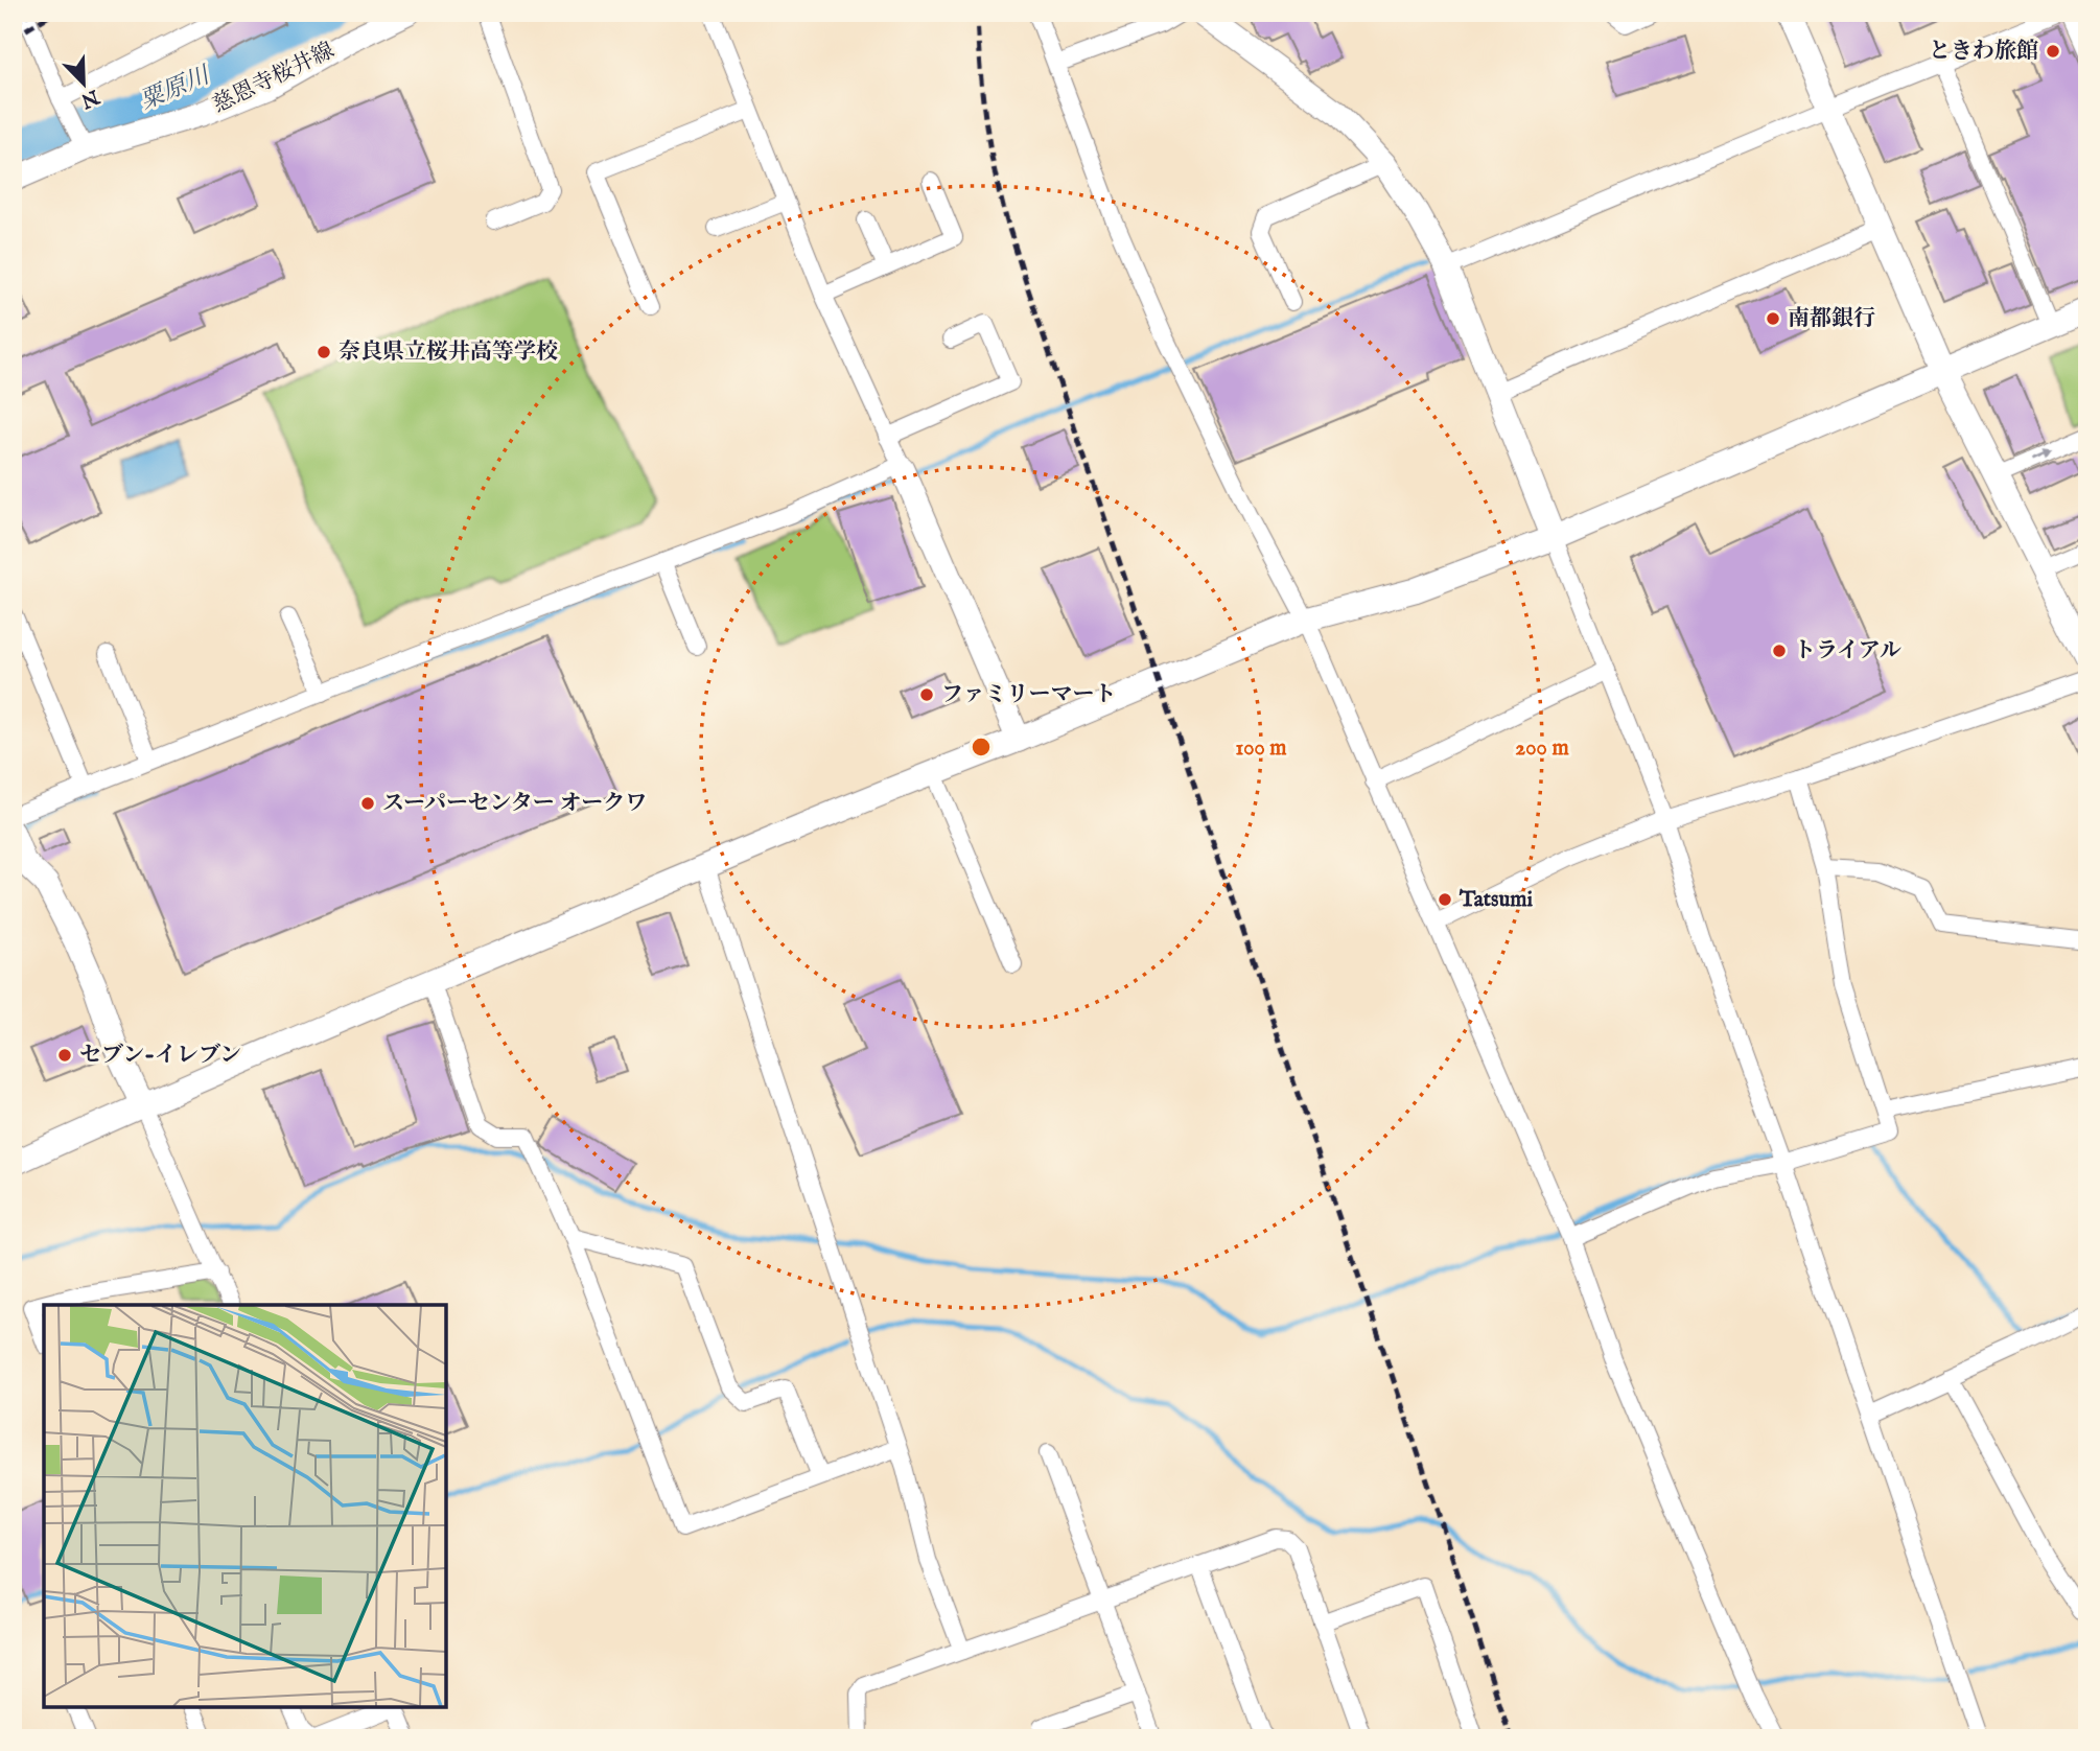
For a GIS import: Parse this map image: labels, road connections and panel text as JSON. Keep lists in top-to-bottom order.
{
  "streets": {
    "street": ["慈恩寺桜井線"]
  },
  "water": ["粟原川"],
  "places": [
    "ときわ旅館",
    "南都銀行",
    "奈良県立桜井高等学校",
    "トライアル",
    "ファミリーマート",
    "スーパーセンター オークワ",
    "Tatsumi",
    "セブン-イレブン"
  ],
  "north": "bottom right",
  "rings": ["100 m", "200 m"]
}
